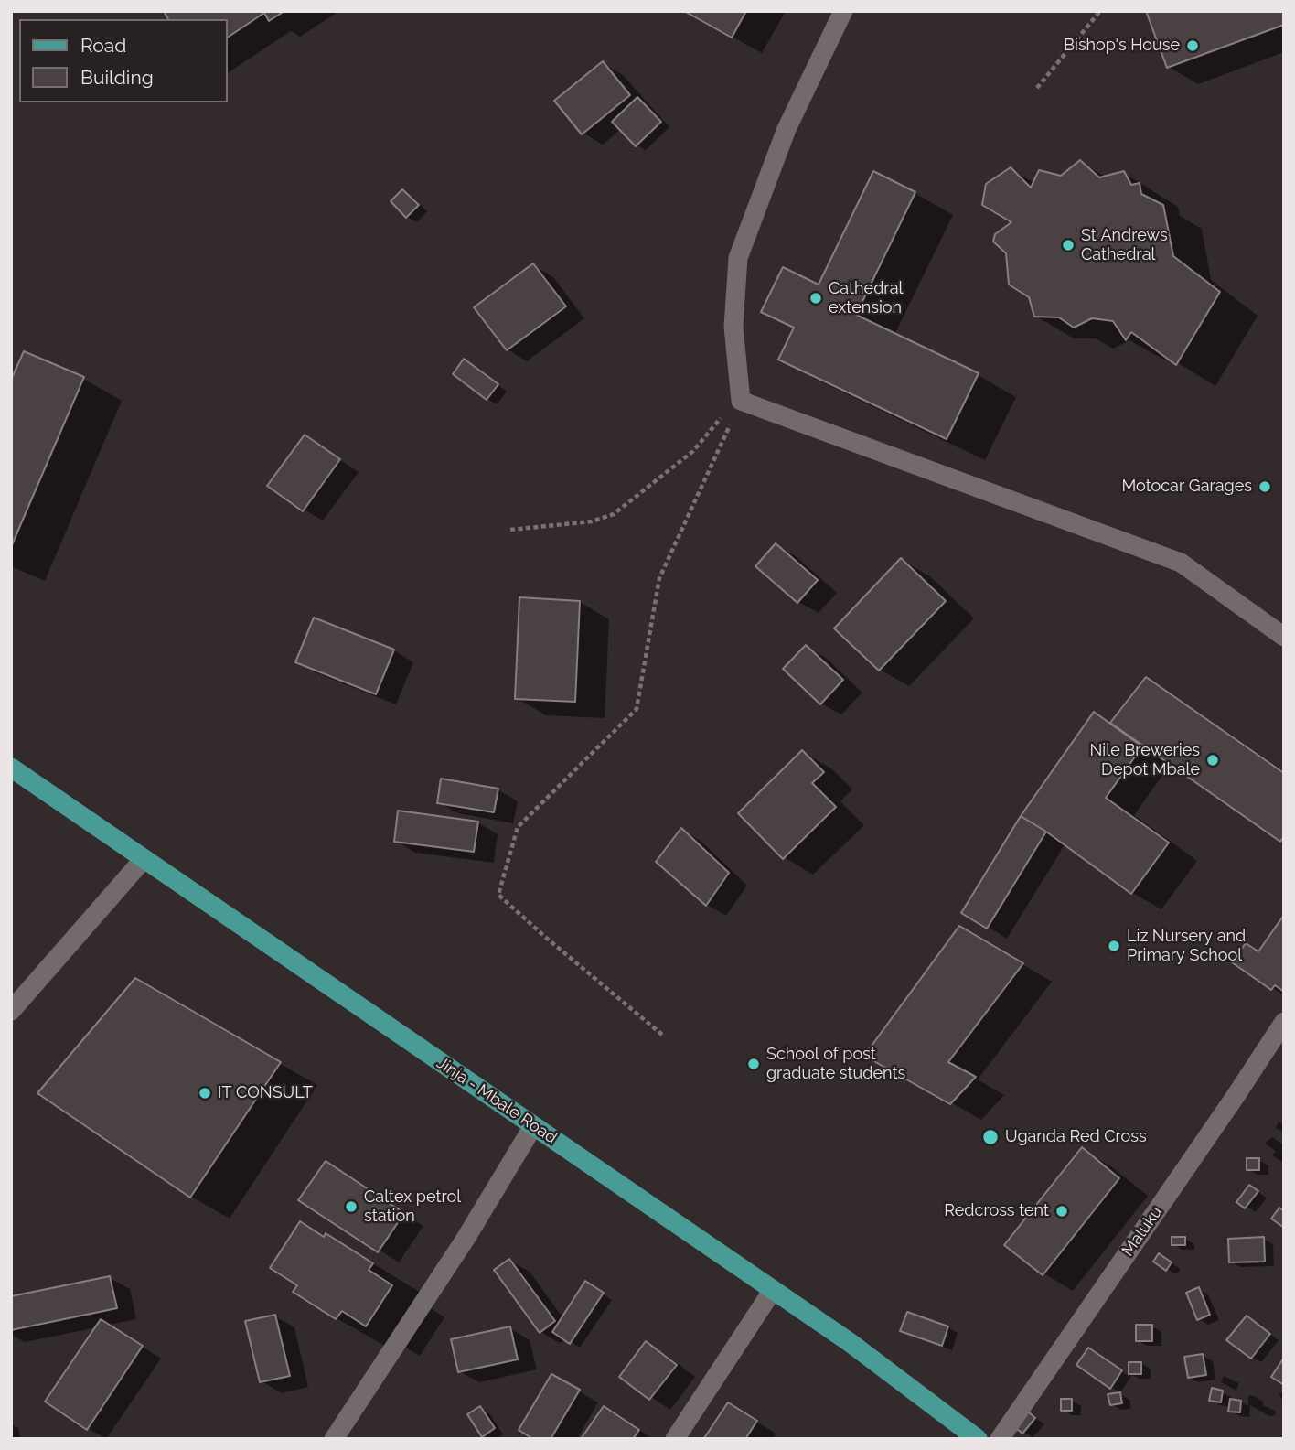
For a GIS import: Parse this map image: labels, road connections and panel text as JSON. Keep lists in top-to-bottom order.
{
  "streets": {
    "main road": ["Jinja - Mbale Road"],
    "street": ["Maluku"]
  },
  "places": [
    "Bishop's House",
    "St Andrews Cathedral",
    "Cathedral extension",
    "Motocar Garages",
    "Nile Breweries Depot Mbale",
    "Liz Nursery and Primary School",
    "School of post graduate students",
    "IT CONSULT",
    "Uganda Red Cross",
    "Caltex petrol station",
    "Redcross tent"
  ],
  "legend": ["Road", "Building"]
}
